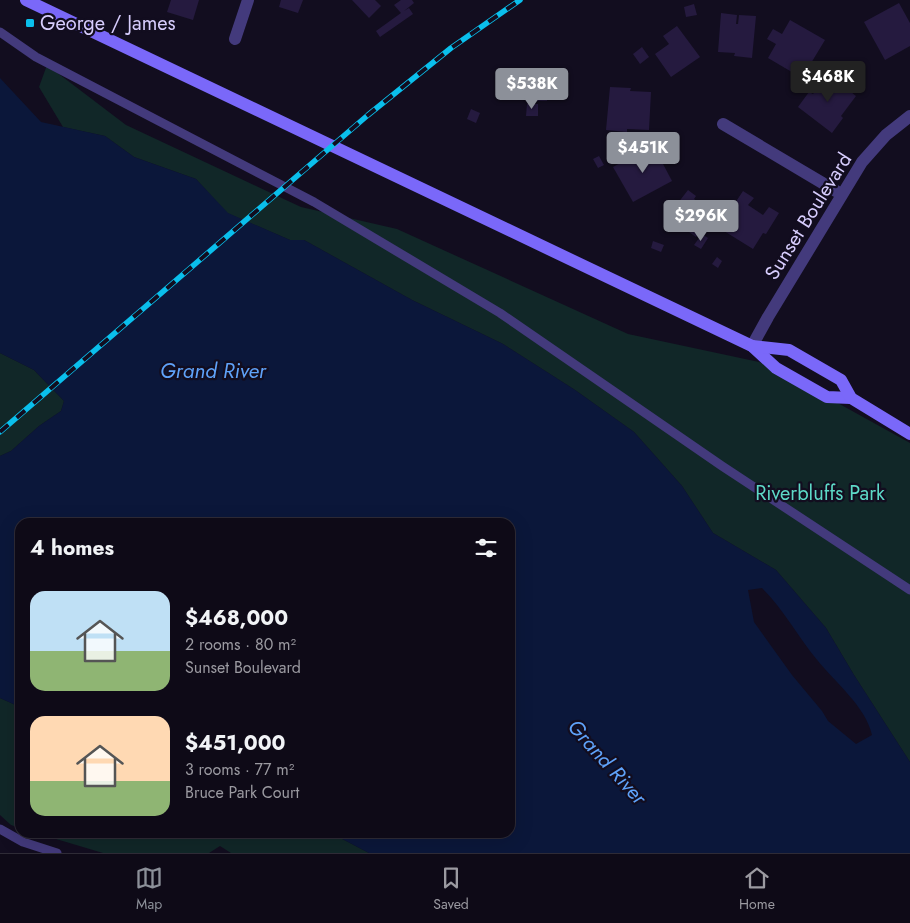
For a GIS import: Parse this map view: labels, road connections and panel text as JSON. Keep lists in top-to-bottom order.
{
  "streets": {
    "street": ["Sunset Boulevard"]
  },
  "water": ["Grand River"],
  "parks": ["Riverbluffs Park"],
  "places": {
    "transit": ["George / James"]
  },
  "page": {
    "price": [
      "$468K",
      "$538K",
      "$451K",
      "$296K"
    ],
    "heading": "4 homes",
    "list": [
      {
        "name": "$468,000",
        "note": "2 rooms · 80 m² · Sunset Boulevard"
      },
      {
        "name": "$451,000",
        "note": "3 rooms · 77 m² · Bruce Park Court"
      }
    ],
    "tabs": ["Map", "Saved", "Home"]
  }
}
